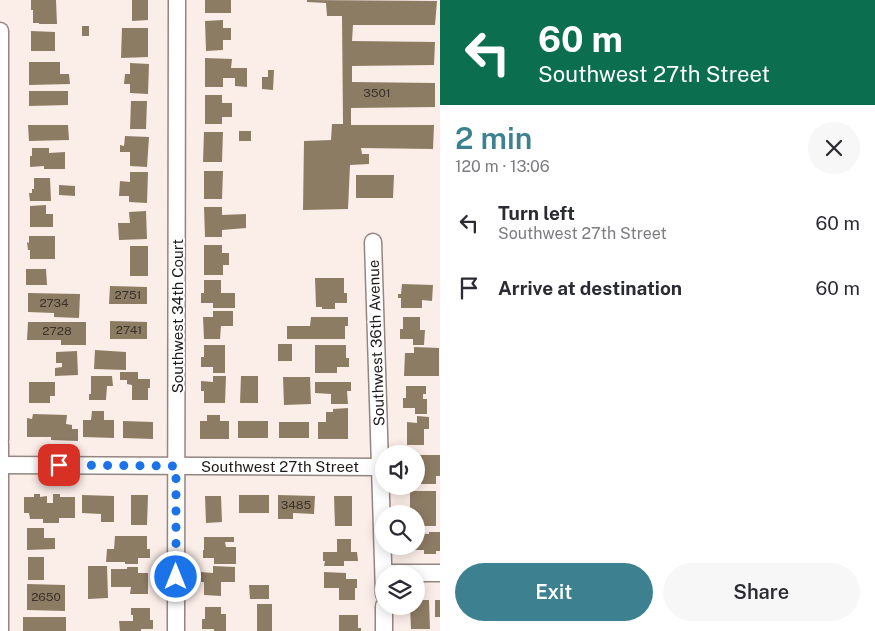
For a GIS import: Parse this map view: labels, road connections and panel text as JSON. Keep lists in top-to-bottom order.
{
  "streets": {
    "street": ["Southwest 34th Court", "Southwest 36th Avenue", "Southwest 27th Street"]
  },
  "crossings": [
    ["Southwest 34th Court", "Southwest 27th Street"]
  ],
  "house_numbers": [
    "3501",
    "2751",
    "2734",
    "2741",
    "2728",
    "3485",
    "2650"
  ],
  "page": {
    "turn": ["60 m", "Southwest 27th Street"],
    "heading": ["2 min", "120 m · 13:06"],
    "list": [
      {
        "name": "Turn left",
        "note": "Southwest 27th Street",
        "value": "60 m"
      },
      {
        "name": "Arrive at destination",
        "value": "60 m"
      }
    ],
    "buttons": ["Exit", "Share"]
  }
}
